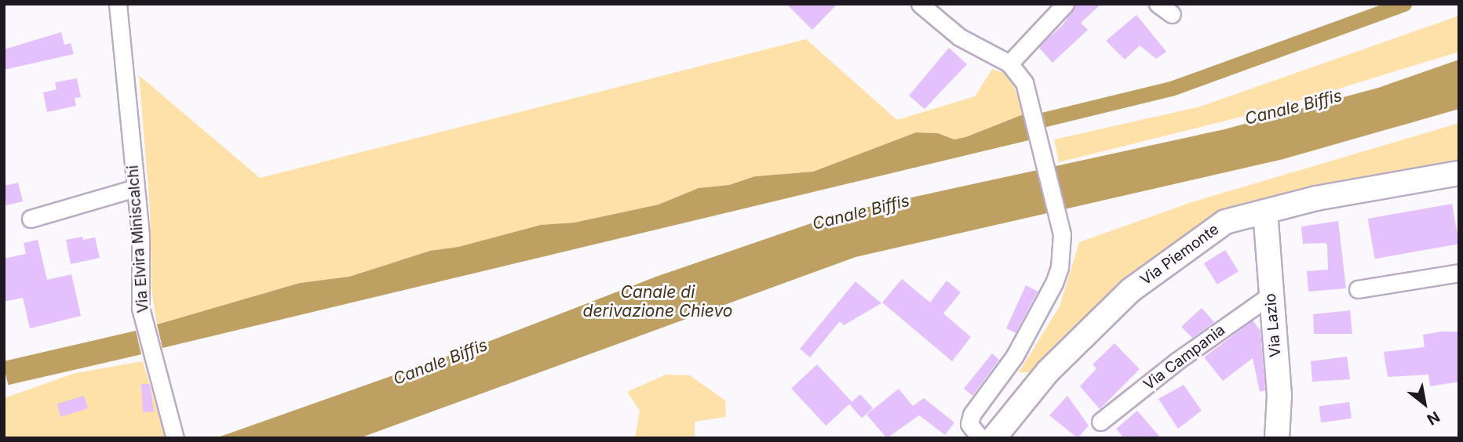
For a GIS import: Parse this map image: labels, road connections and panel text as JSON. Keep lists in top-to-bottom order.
{
  "streets": {
    "street": [
      "Via Elvira Miniscalchi",
      "Via Piemonte",
      "Via Lazio",
      "Via Campania"
    ]
  },
  "crossings": [
    ["Via Piemonte", "Via Lazio"],
    ["Via Lazio", "Via Campania"]
  ],
  "water": ["Canale Biffis", "Canale di derivazione Chievo"],
  "north": "bottom right"
}
